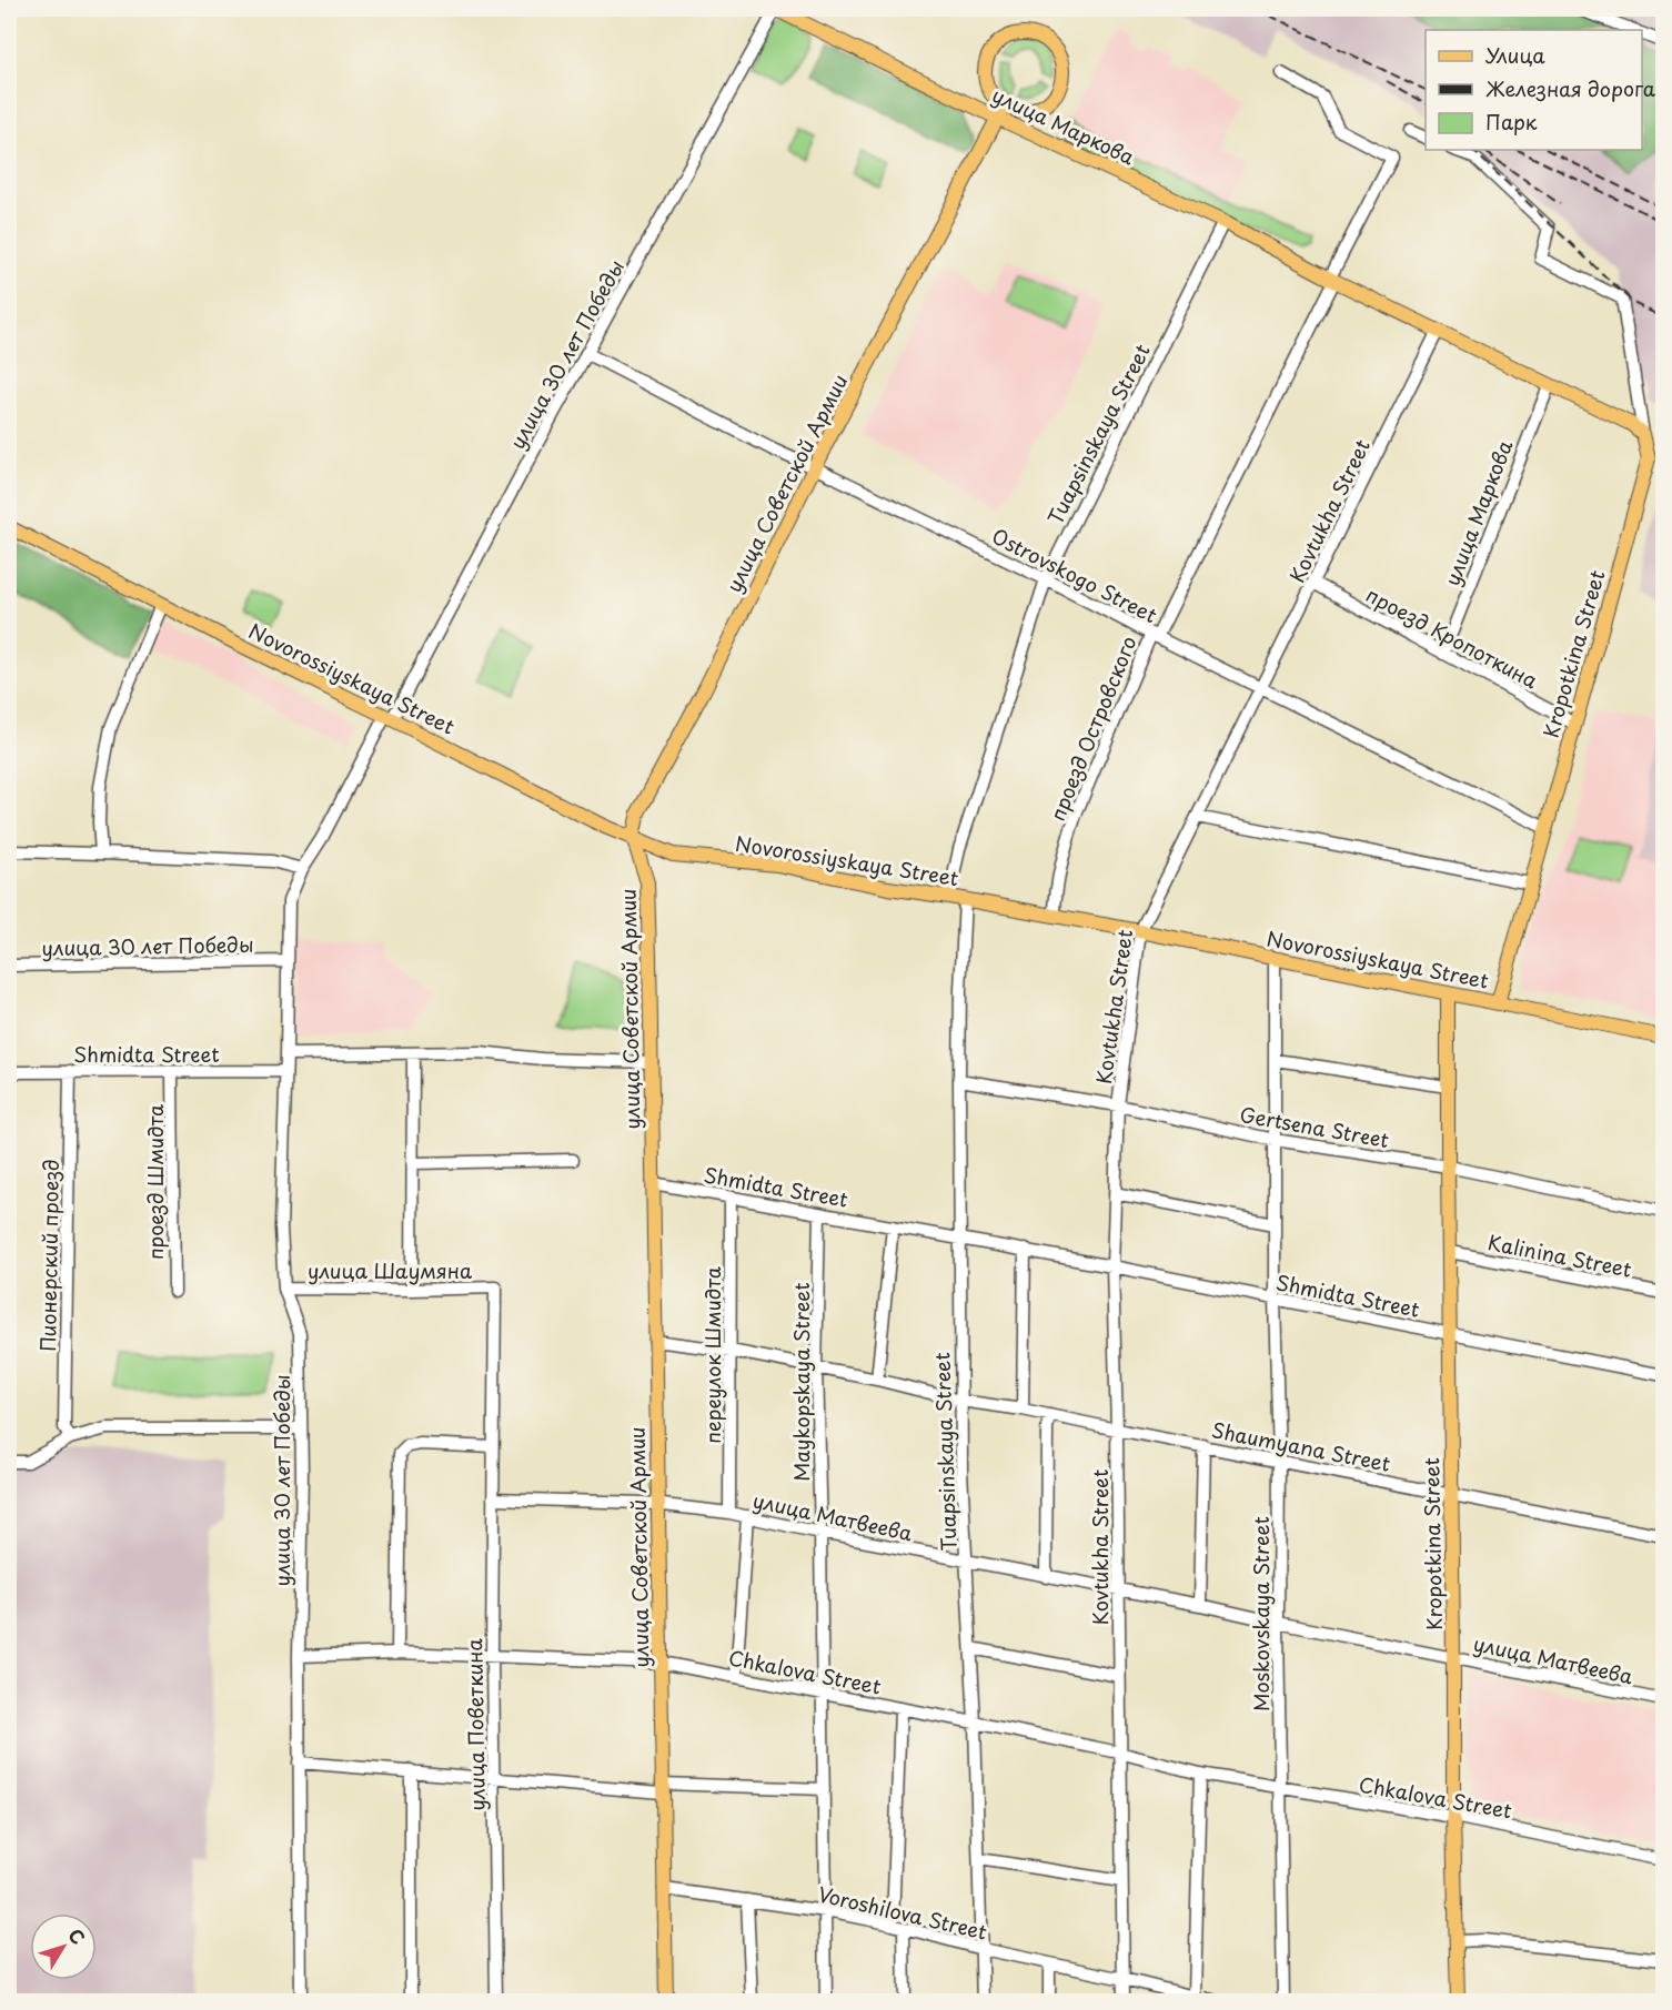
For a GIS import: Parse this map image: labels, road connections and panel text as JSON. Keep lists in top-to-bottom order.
{
  "streets": {
    "main road": [
      "улица Маркова",
      "улица Советской Армии",
      "Kropotkina Street",
      "Novorossiyskaya Street"
    ],
    "street": [
      "улица 30 лет Победы",
      "Tuapsinskaya Street",
      "Kovtukha Street",
      "Ostrovskogo Street",
      "проезд Кропоткина",
      "проезд Островского",
      "Shmidta Street",
      "Gertsena Street",
      "проезд Шмидта",
      "Пионерский проезд",
      "Kalinina Street",
      "улица Шаумяна",
      "переулок Шмидта",
      "Maykopskaya Street",
      "Shaumyana Street",
      "улица Матвеева",
      "Moskovskaya Street",
      "Chkalova Street",
      "улица Поветкина",
      "Voroshilova Street"
    ]
  },
  "crossings": [
    ["улица Маркова", "улица 30 лет Победы"],
    ["улица Маркова", "Tuapsinskaya Street"],
    ["улица Маркова", "улица Советской Армии"],
    ["улица Маркова", "Kovtukha Street"],
    ["улица Маркова", "проезд Кропоткина"],
    ["улица Маркова", "Kropotkina Street"],
    ["улица 30 лет Победы", "Ostrovskogo Street"],
    ["улица 30 лет Победы", "Novorossiyskaya Street"],
    ["улица 30 лет Победы", "Shmidta Street"],
    ["улица 30 лет Победы", "улица Шаумяна"],
    ["улица 30 лет Победы", "Chkalova Street"],
    ["Tuapsinskaya Street", "Ostrovskogo Street"],
    ["Tuapsinskaya Street", "Novorossiyskaya Street"],
    ["Tuapsinskaya Street", "Shmidta Street"],
    ["Tuapsinskaya Street", "Gertsena Street"],
    ["Tuapsinskaya Street", "Shaumyana Street"],
    ["Tuapsinskaya Street", "улица Матвеева"],
    ["Tuapsinskaya Street", "Chkalova Street"],
    ["Tuapsinskaya Street", "Voroshilova Street"],
    ["улица Советской Армии", "Ostrovskogo Street"],
    ["улица Советской Армии", "Novorossiyskaya Street"],
    ["улица Советской Армии", "Shmidta Street"],
    ["улица Советской Армии", "Shaumyana Street"],
    ["улица Советской Армии", "улица Матвеева"],
    ["улица Советской Армии", "Chkalova Street"],
    ["улица Советской Армии", "Voroshilova Street"],
    ["Kovtukha Street", "Ostrovskogo Street"],
    ["Kovtukha Street", "проезд Кропоткина"],
    ["Kovtukha Street", "Novorossiyskaya Street"],
    ["Kovtukha Street", "Shmidta Street"],
    ["Kovtukha Street", "Gertsena Street"],
    ["Kovtukha Street", "Shaumyana Street"],
    ["Kovtukha Street", "улица Матвеева"],
    ["Kovtukha Street", "Chkalova Street"],
    ["Kovtukha Street", "Voroshilova Street"],
    ["Ostrovskogo Street", "Kropotkina Street"],
    ["Ostrovskogo Street", "проезд Островского"],
    ["проезд Кропоткина", "Kropotkina Street"],
    ["Kropotkina Street", "Novorossiyskaya Street"],
    ["Kropotkina Street", "Shmidta Street"],
    ["Kropotkina Street", "Gertsena Street"],
    ["Kropotkina Street", "Kalinina Street"],
    ["Kropotkina Street", "Shaumyana Street"],
    ["Kropotkina Street", "улица Матвеева"],
    ["Kropotkina Street", "Chkalova Street"],
    ["Novorossiyskaya Street", "проезд Островского"],
    ["Novorossiyskaya Street", "Moskovskaya Street"],
    ["Shmidta Street", "проезд Шмидта"],
    ["Shmidta Street", "Пионерский проезд"],
    ["Shmidta Street", "переулок Шмидта"],
    ["Shmidta Street", "Maykopskaya Street"],
    ["Shmidta Street", "Moskovskaya Street"],
    ["Gertsena Street", "Moskovskaya Street"],
    ["улица Шаумяна", "улица Поветкина"],
    ["переулок Шмидта", "Shaumyana Street"],
    ["переулок Шмидта", "улица Матвеева"],
    ["Maykopskaya Street", "Shaumyana Street"],
    ["Maykopskaya Street", "улица Матвеева"],
    ["Maykopskaya Street", "Chkalova Street"],
    ["Maykopskaya Street", "Voroshilova Street"],
    ["Shaumyana Street", "Moskovskaya Street"],
    ["улица Матвеева", "Moskovskaya Street"],
    ["улица Матвеева", "улица Поветкина"],
    ["Moskovskaya Street", "Chkalova Street"],
    ["Chkalova Street", "улица Поветкина"]
  ],
  "legend": ["Улица", "Железная дорога", "Парк"],
  "north": "top right"
}
